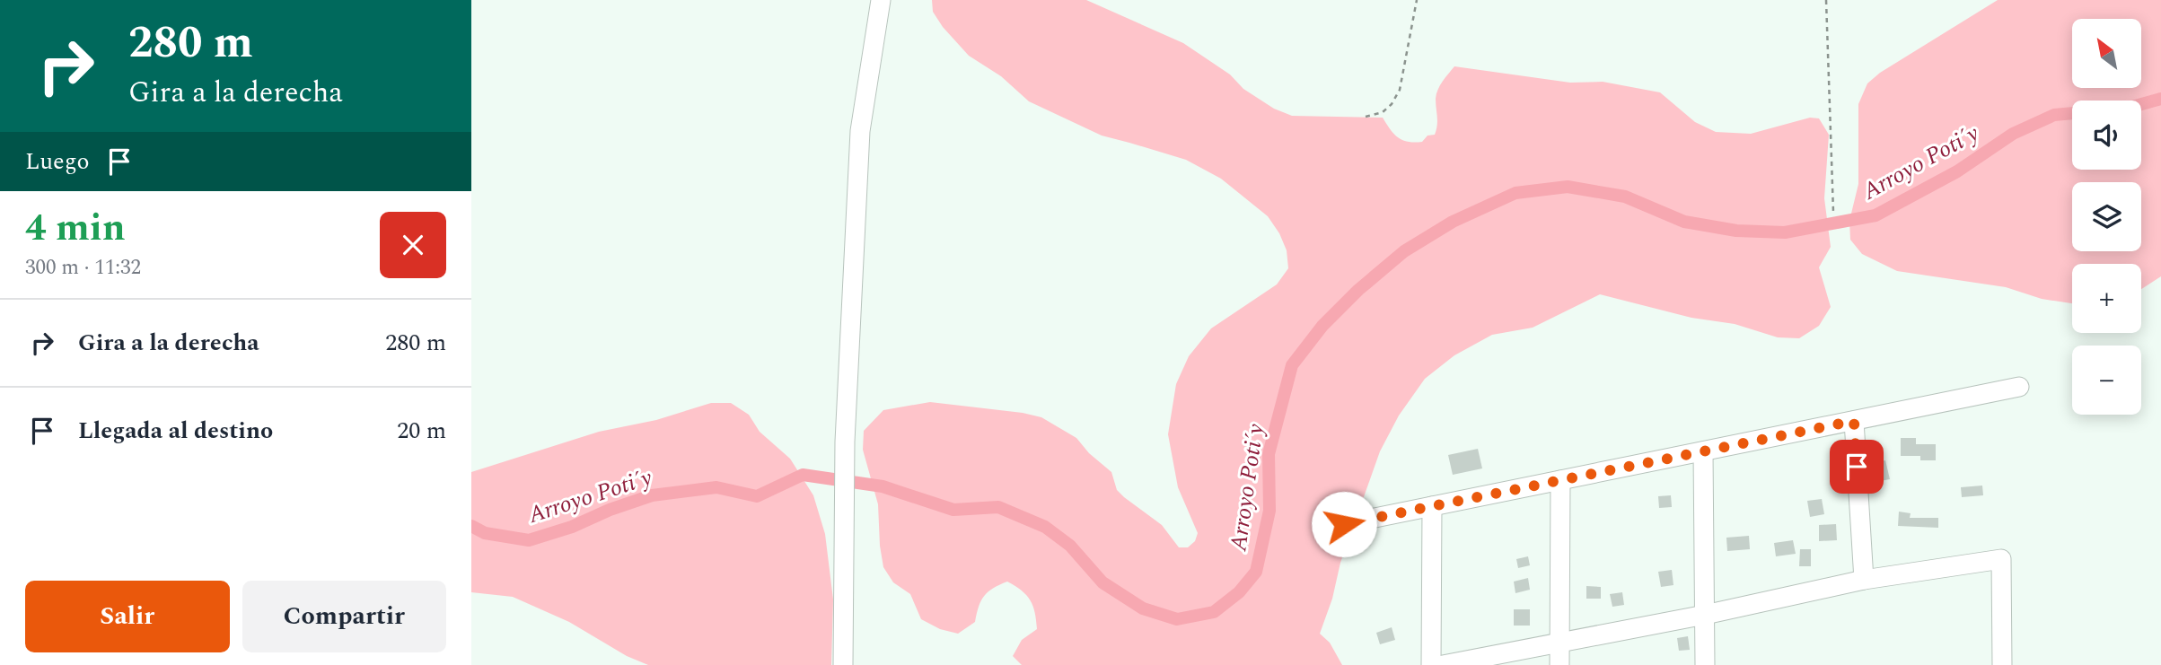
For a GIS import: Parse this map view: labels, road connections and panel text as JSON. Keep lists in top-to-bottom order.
{
  "water": ["Arroyo Poti´y"],
  "north": "top left",
  "page": {
    "turn": ["280 m", "Gira a la derecha"],
    "map_buttons": ["+", "−"],
    "then": "Luego",
    "heading": ["4 min", "300 m · 11:32"],
    "list": [
      {
        "name": "Gira a la derecha",
        "value": "280 m"
      },
      {
        "name": "Llegada al destino",
        "value": "20 m"
      }
    ],
    "buttons": ["Salir", "Compartir"]
  }
}
